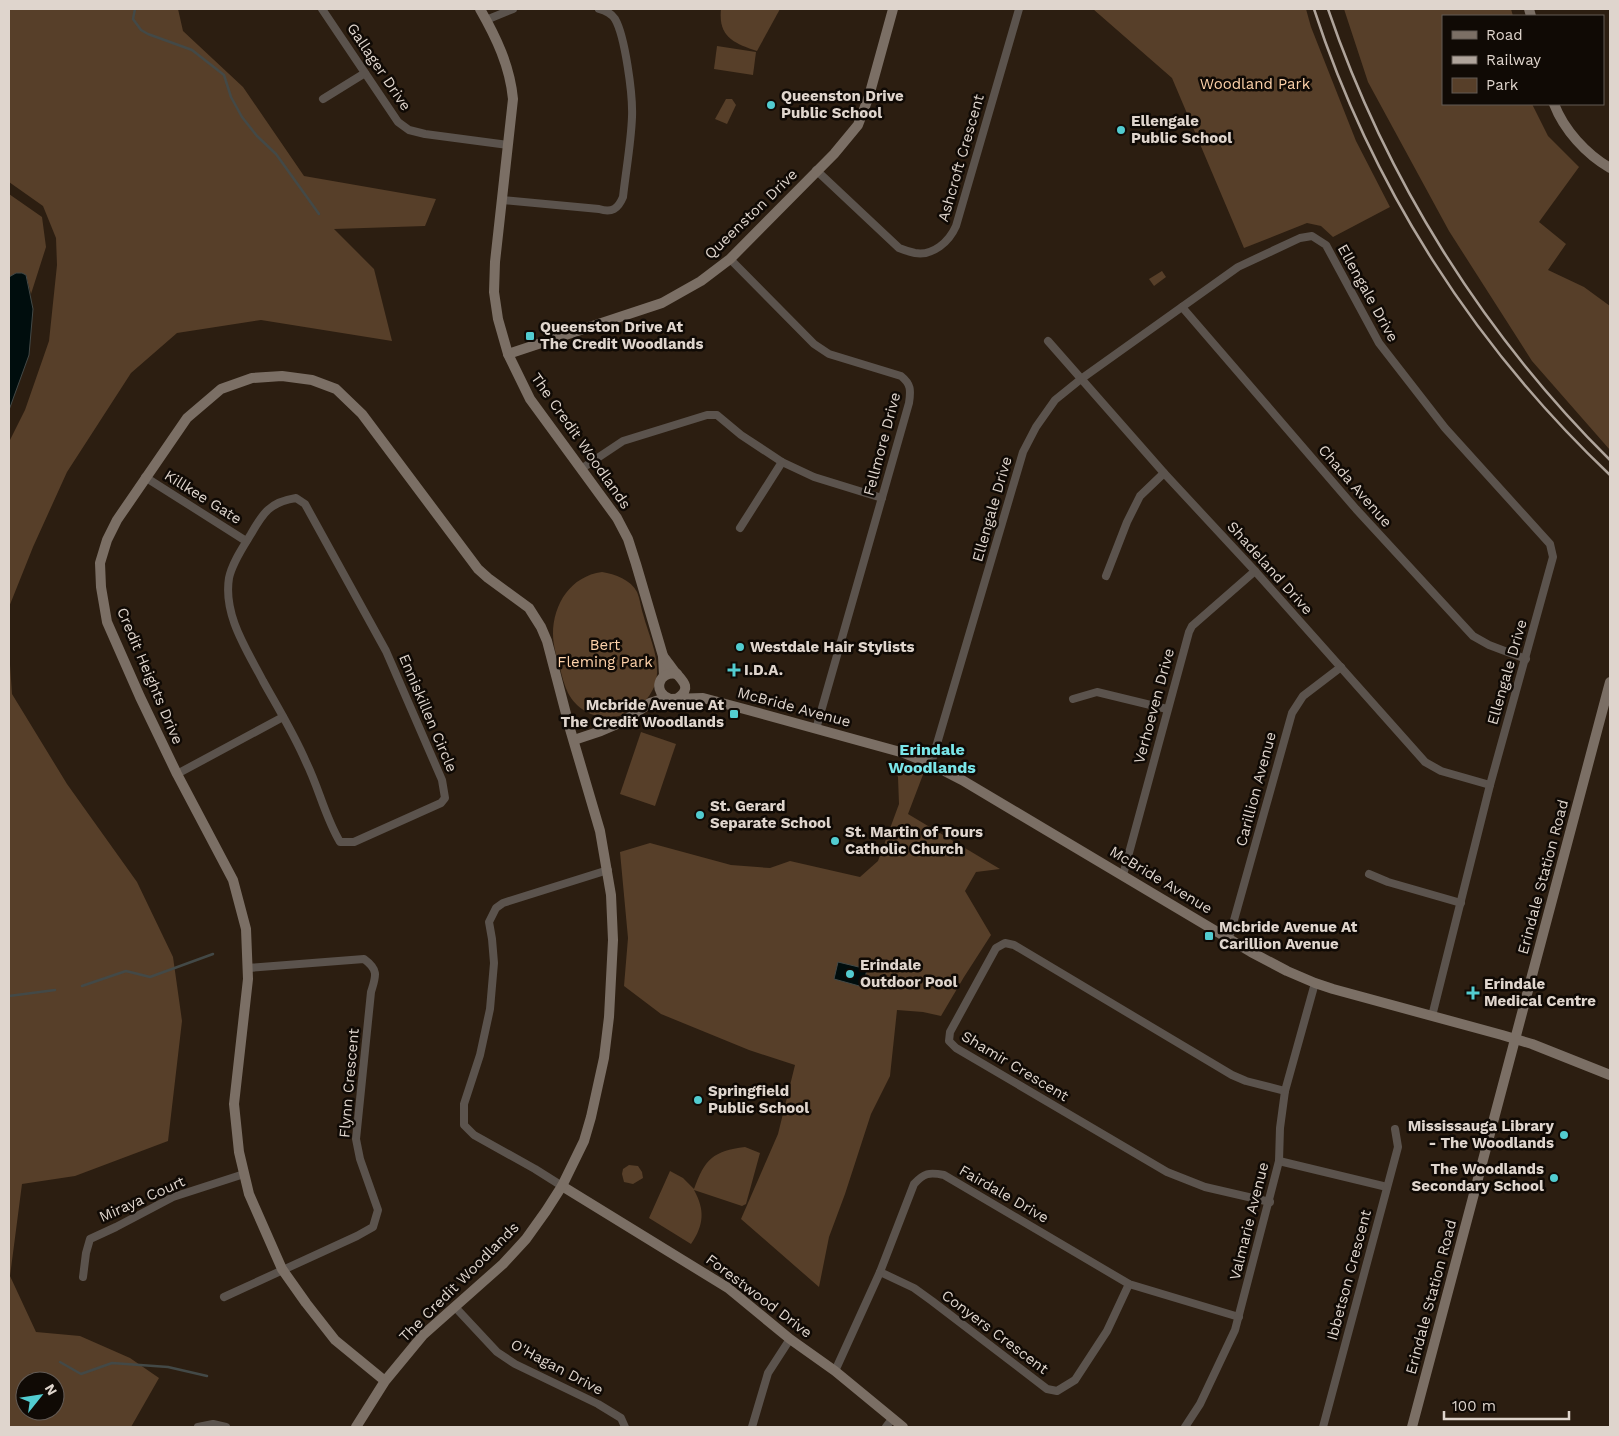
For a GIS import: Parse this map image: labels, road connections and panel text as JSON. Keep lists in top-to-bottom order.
{
  "streets": {
    "street": [
      "Gallager Drive",
      "Ashcroft Crescent",
      "Queenston Drive",
      "Ellengale Drive",
      "The Credit Woodlands",
      "Fellmore Drive",
      "Chada Avenue",
      "Killkee Gate",
      "Shadeland Drive",
      "Credit Heights Drive",
      "Verhoeven Drive",
      "McBride Avenue",
      "Enniskillen Circle",
      "Carillion Avenue",
      "Erindale Station Road",
      "Shamir Crescent",
      "Flynn Crescent",
      "Fairdale Drive",
      "Miraya Court",
      "Valmarie Avenue",
      "Ibbetson Crescent",
      "Forestwood Drive",
      "Conyers Crescent",
      "O'Hagan Drive"
    ]
  },
  "crossings": [
    ["Gallager Drive", "The Credit Woodlands"],
    ["Ashcroft Crescent", "Queenston Drive"],
    ["Queenston Drive", "The Credit Woodlands"],
    ["Queenston Drive", "Fellmore Drive"],
    ["Ellengale Drive", "Chada Avenue"],
    ["Ellengale Drive", "Shadeland Drive"],
    ["Ellengale Drive", "McBride Avenue"],
    ["The Credit Woodlands", "Credit Heights Drive"],
    ["The Credit Woodlands", "McBride Avenue"],
    ["The Credit Woodlands", "Forestwood Drive"],
    ["The Credit Woodlands", "O'Hagan Drive"],
    ["Fellmore Drive", "McBride Avenue"],
    ["Killkee Gate", "Credit Heights Drive"],
    ["Killkee Gate", "Enniskillen Circle"],
    ["Shadeland Drive", "Verhoeven Drive"],
    ["Shadeland Drive", "Carillion Avenue"],
    ["Credit Heights Drive", "Flynn Crescent"],
    ["Credit Heights Drive", "Miraya Court"],
    ["Verhoeven Drive", "McBride Avenue"],
    ["McBride Avenue", "Carillion Avenue"],
    ["McBride Avenue", "Erindale Station Road"],
    ["McBride Avenue", "Valmarie Avenue"],
    ["Shamir Crescent", "Valmarie Avenue"],
    ["Fairdale Drive", "Valmarie Avenue"],
    ["Fairdale Drive", "Forestwood Drive"],
    ["Fairdale Drive", "Conyers Crescent"]
  ],
  "districts": ["Erindale Woodlands"],
  "parks": ["Woodland Park", "Bert Fleming Park"],
  "places": {
    "other": [
      "Queenston Drive Public School",
      "Ellengale Public School",
      "Westdale Hair Stylists",
      "St. Gerard Separate School",
      "St. Martin of Tours Catholic Church",
      "Erindale Outdoor Pool",
      "Springfield Public School",
      "Mississauga Library - The Woodlands",
      "The Woodlands Secondary School"
    ],
    "transit": ["Queenston Drive At The Credit Woodlands", "Mcbride Avenue At The Credit Woodlands", "Mcbride Avenue At Carillion Avenue"],
    "health": ["I.D.A.", "Erindale Medical Centre"]
  },
  "legend": ["Road", "Railway", "Park"],
  "scale_bar": "100 m",
  "north": "top right"
}
